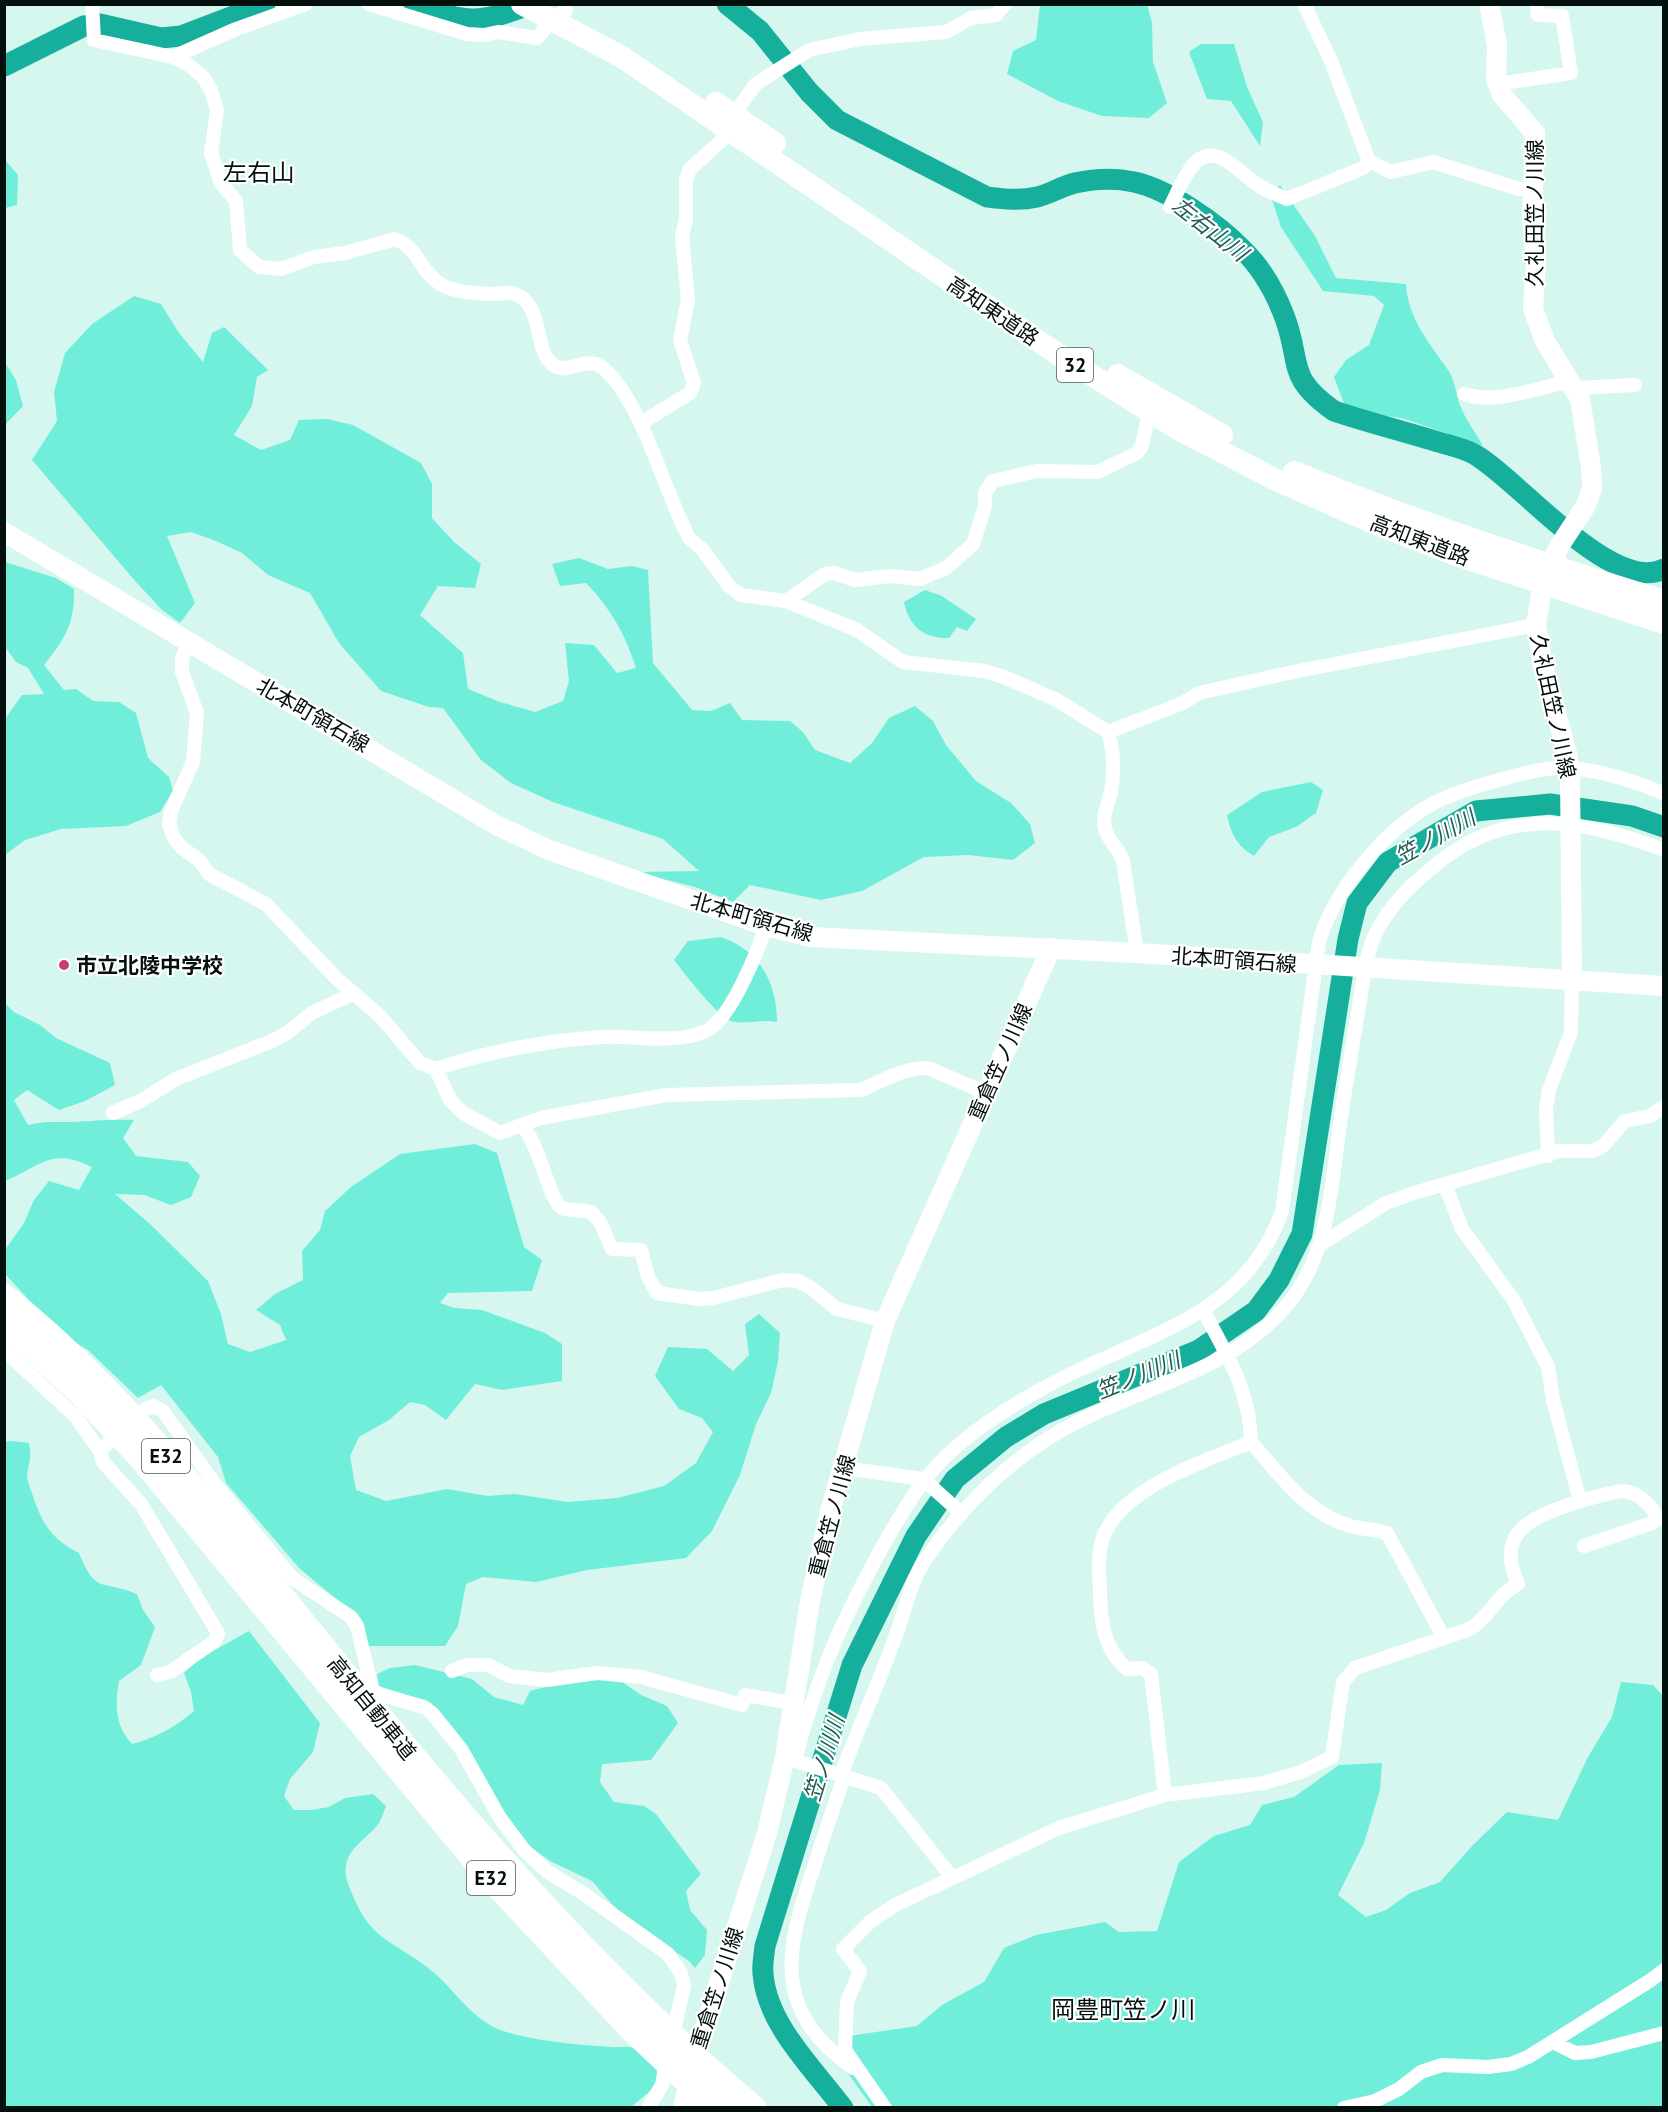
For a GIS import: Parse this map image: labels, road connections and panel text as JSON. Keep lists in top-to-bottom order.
{
  "streets": {
    "highway": [
      "高知東道路",
      "32",
      "E32",
      "高知自動車道"
    ],
    "main road": ["久礼田笠ノ川線", "北本町領石線", "重倉笠ノ川線"]
  },
  "crossings": [
    ["久礼田笠ノ川線", "高知東道路"],
    ["久礼田笠ノ川線", "北本町領石線"],
    ["北本町領石線", "重倉笠ノ川線"]
  ],
  "districts": ["左右山", "岡豊町笠ノ川"],
  "water": ["左右山川", "笠ノ川川"],
  "places": ["市立北陵中学校"]
}
